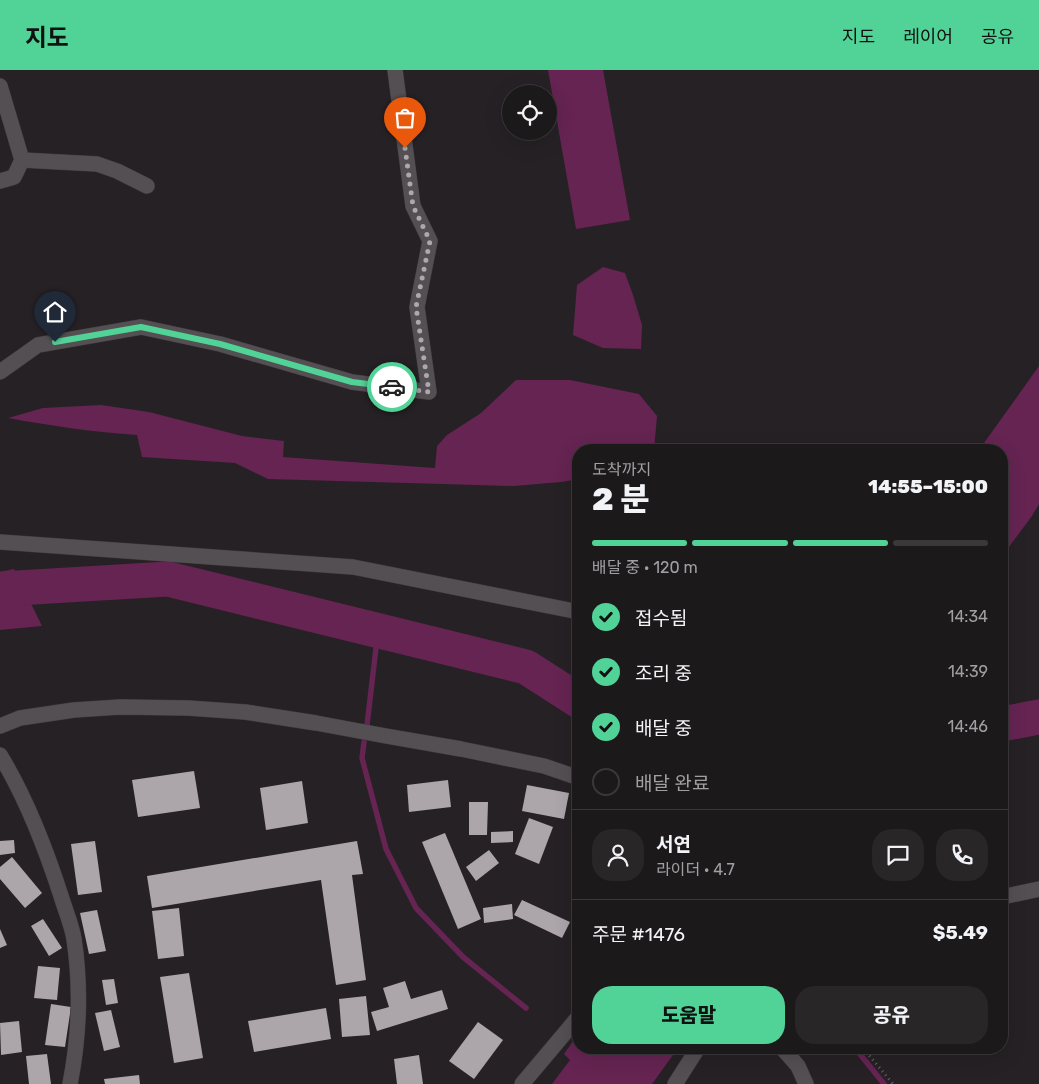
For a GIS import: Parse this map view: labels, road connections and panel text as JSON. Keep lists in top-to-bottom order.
{
  "page": {
    "header": "지도",
    "nav": ["지도", "레이어", "공유"],
    "heading": ["2 분", "도착까지", "14:55–15:00"],
    "panel": [
      "서연",
      "라이더 · 4.7",
      "주문 #1476",
      "$5.49"
    ],
    "bar": "배달 중 · 120 m",
    "list": [
      ["접수됨", "14:34"],
      ["조리 중", "14:39"],
      ["배달 중", "14:46"],
      "배달 완료"
    ],
    "buttons": ["도움말", "공유"]
  }
}
